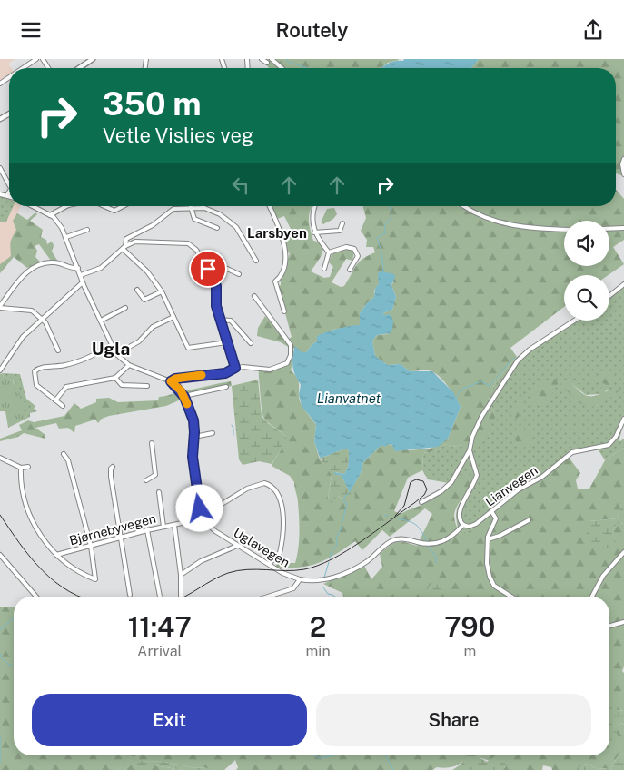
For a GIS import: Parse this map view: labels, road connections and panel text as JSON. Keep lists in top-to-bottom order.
{
  "streets": {
    "street": ["Lianvegen", "Bjørnebyvegen", "Uglavegen"]
  },
  "crossings": [
    ["Lianvegen", "Uglavegen"],
    ["Bjørnebyvegen", "Uglavegen"]
  ],
  "districts": ["Larsbyen", "Ugla"],
  "water": ["Lianvatnet"],
  "page": {
    "header": "Routely",
    "turn": ["350 m", "Vetle Vislies veg"],
    "eta": [
      "11:47",
      "Arrival",
      "2",
      "min",
      "790",
      "m"
    ],
    "buttons": ["Exit", "Share"]
  }
}
